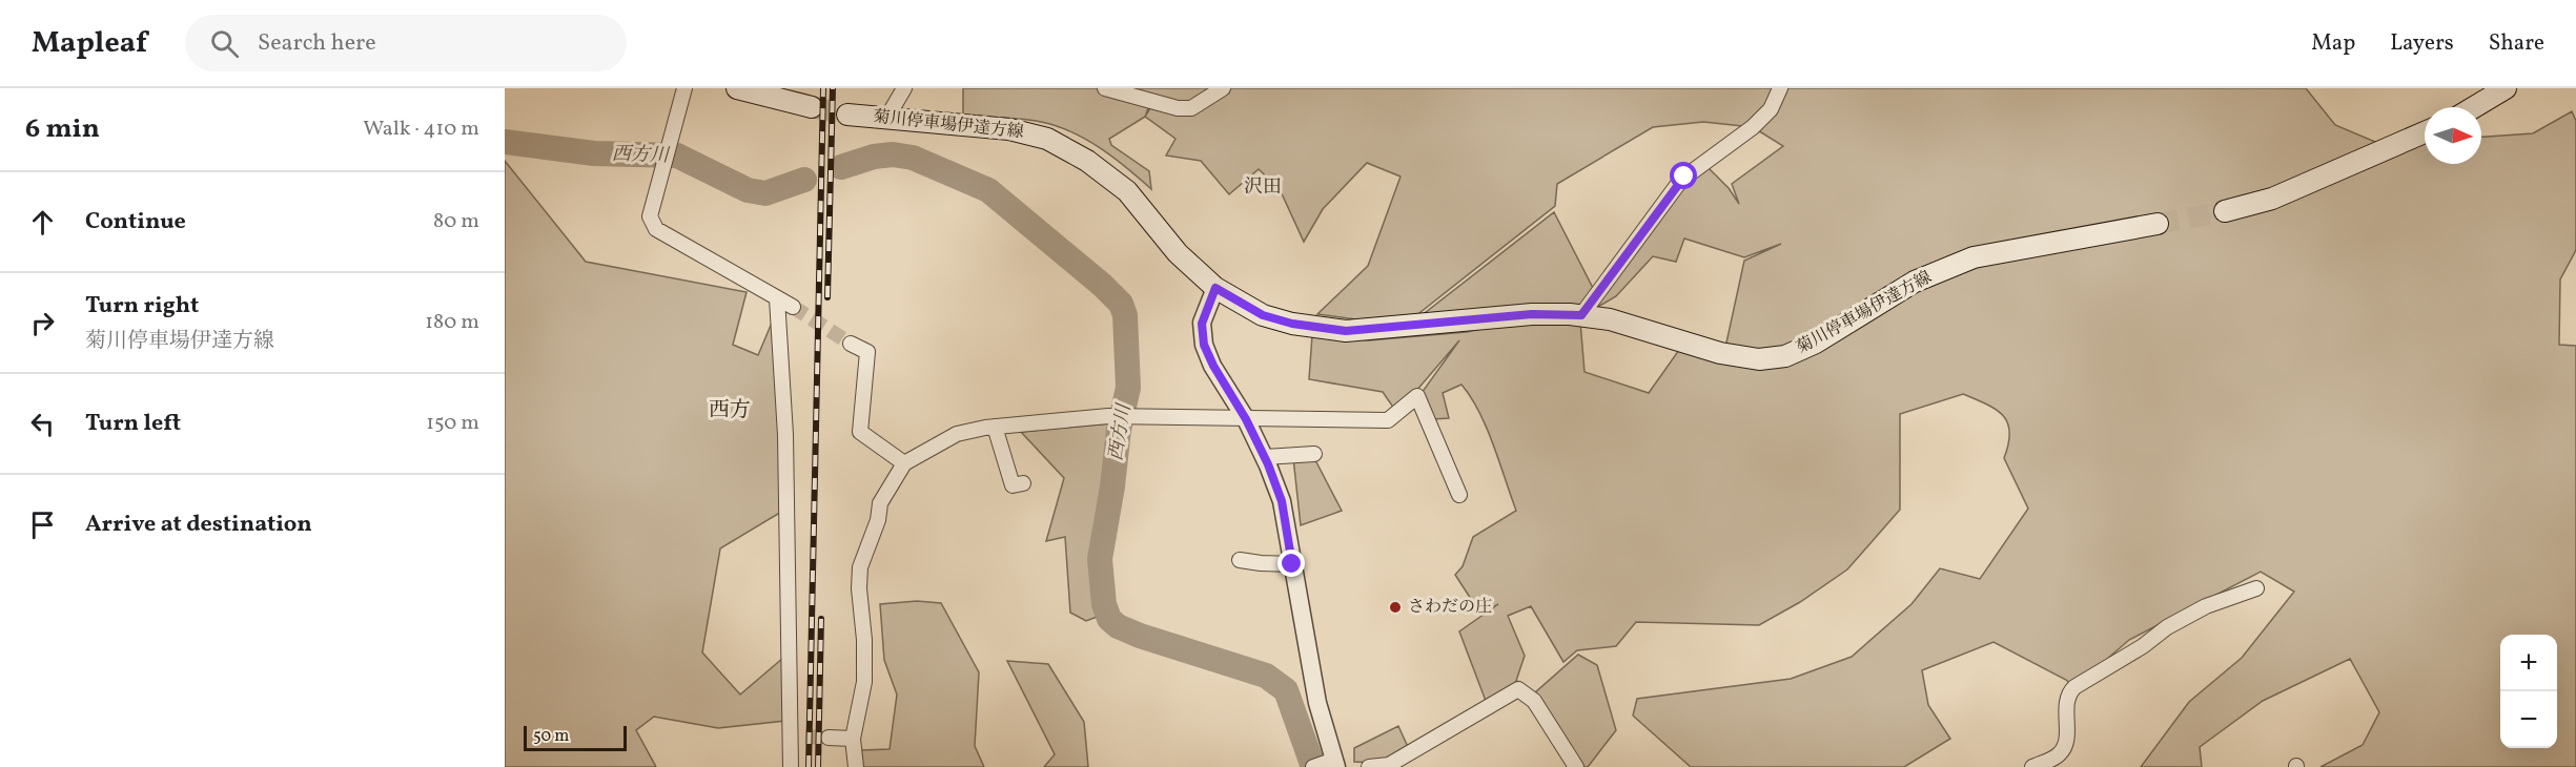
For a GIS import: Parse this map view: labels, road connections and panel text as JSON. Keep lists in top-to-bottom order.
{
  "streets": {
    "main road": ["菊川停車場伊達方線"]
  },
  "districts": ["沢田", "西方"],
  "water": ["西方川"],
  "places": ["さわだの庄"],
  "scale_bar": "50 m",
  "north": "right",
  "page": {
    "header": "Mapleaf",
    "search": "Search here",
    "nav": ["Map", "Layers", "Share"],
    "heading": ["6 min", "Walk · 410 m"],
    "list": [
      ["Continue", "80 m"],
      ["Turn right", "菊川停車場伊達方線", "180 m"],
      ["Turn left", "150 m"],
      "Arrive at destination"
    ],
    "map_buttons": ["+", "−"],
    "scale": "50 m"
  }
}
